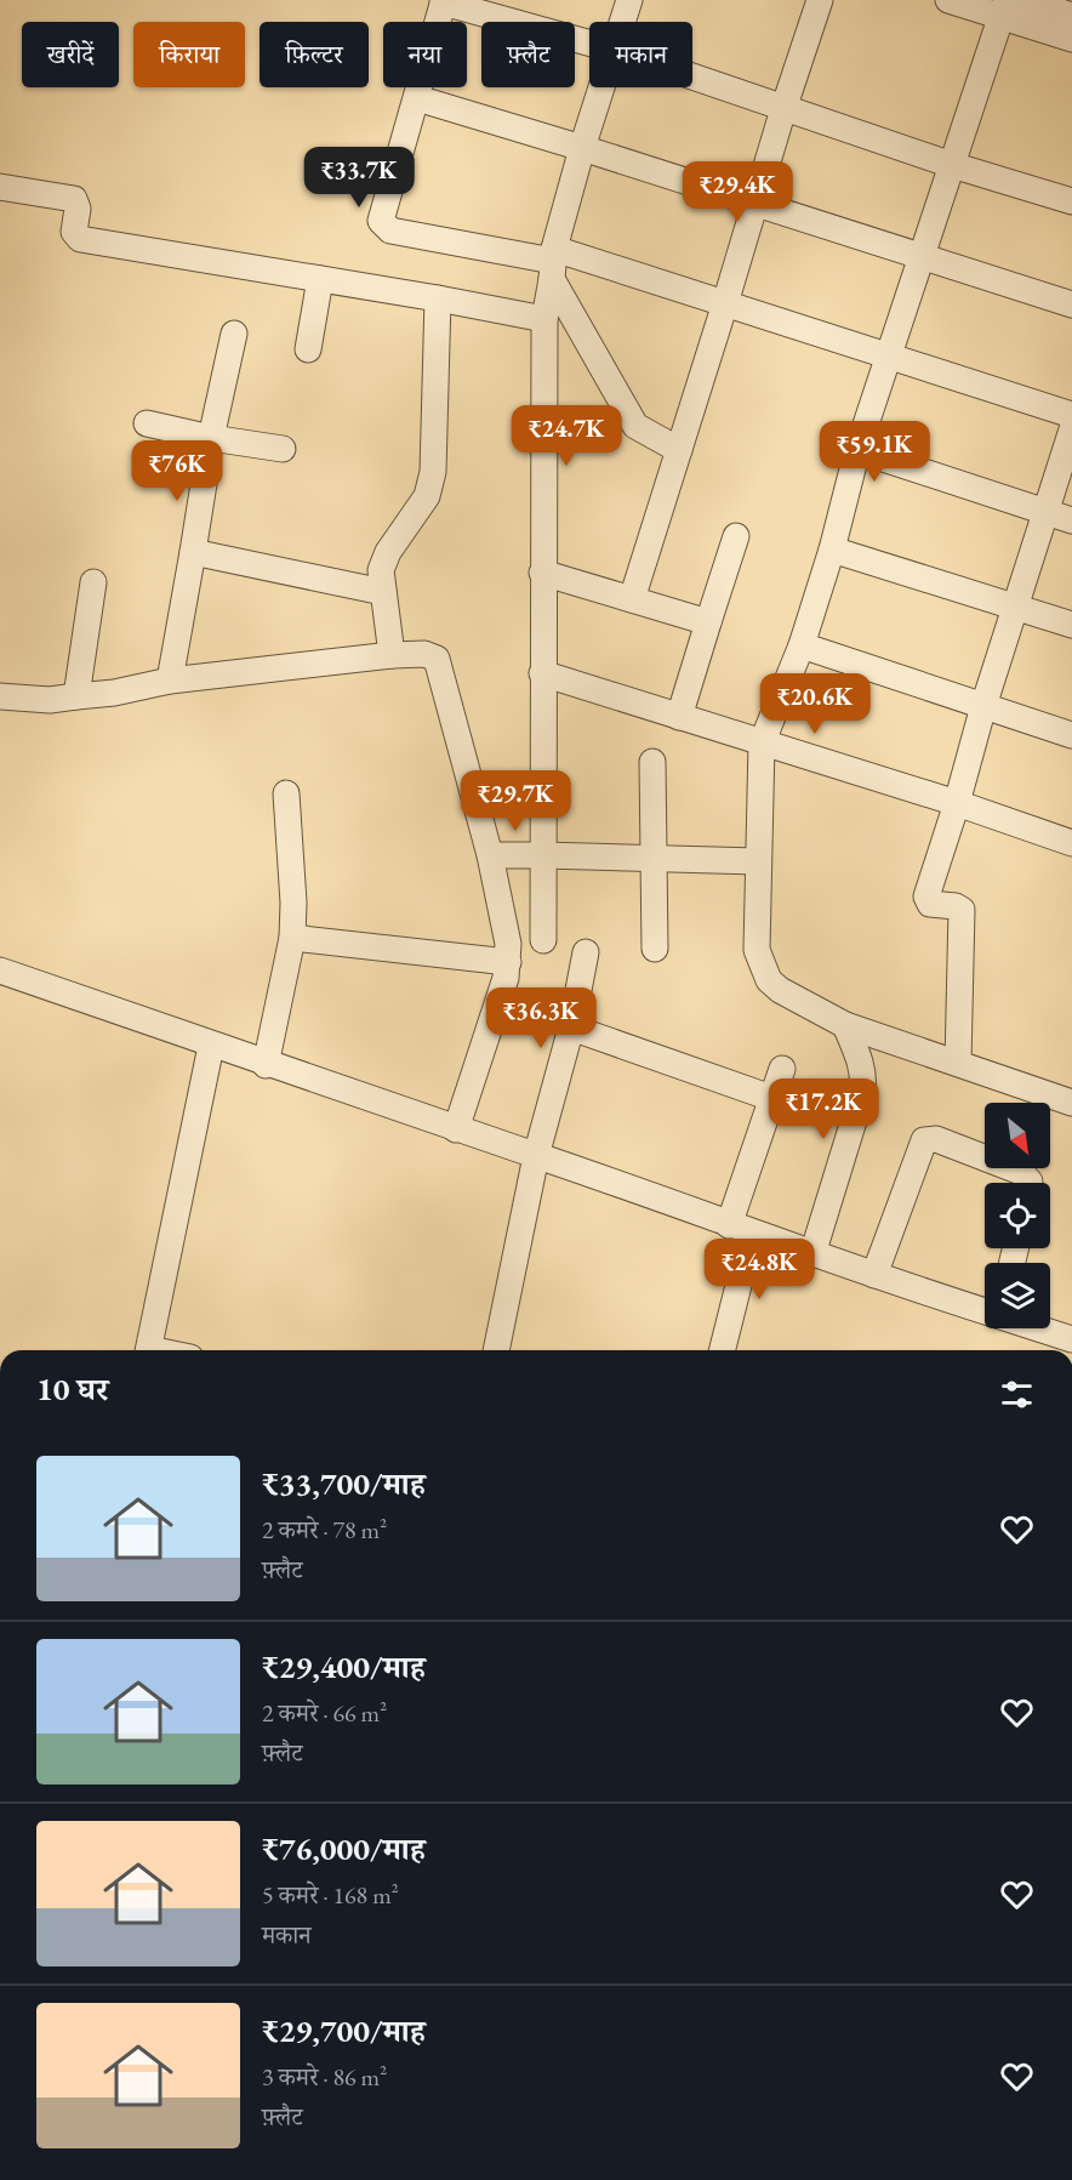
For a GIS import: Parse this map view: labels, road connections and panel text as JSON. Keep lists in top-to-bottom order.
{
  "north": "bottom right",
  "page": {
    "chip": [
      "खरीदें",
      "किराया",
      "फ़िल्टर",
      "नया",
      "फ़्लैट",
      "मकान"
    ],
    "price": [
      "₹33.7K",
      "₹29.4K",
      "₹24.7K",
      "₹59.1K",
      "₹76K",
      "₹20.6K",
      "₹29.7K",
      "₹36.3K",
      "₹17.2K",
      "₹24.8K"
    ],
    "heading": "10 घर",
    "list": [
      {
        "name": "₹33,700/माह",
        "note": "2 कमरे · 78 m² · फ़्लैट"
      },
      {
        "name": "₹29,400/माह",
        "note": "2 कमरे · 66 m² · फ़्लैट"
      },
      {
        "name": "₹76,000/माह",
        "note": "5 कमरे · 168 m² · मकान"
      },
      {
        "name": "₹29,700/माह",
        "note": "3 कमरे · 86 m² · फ़्लैट"
      }
    ]
  }
}
